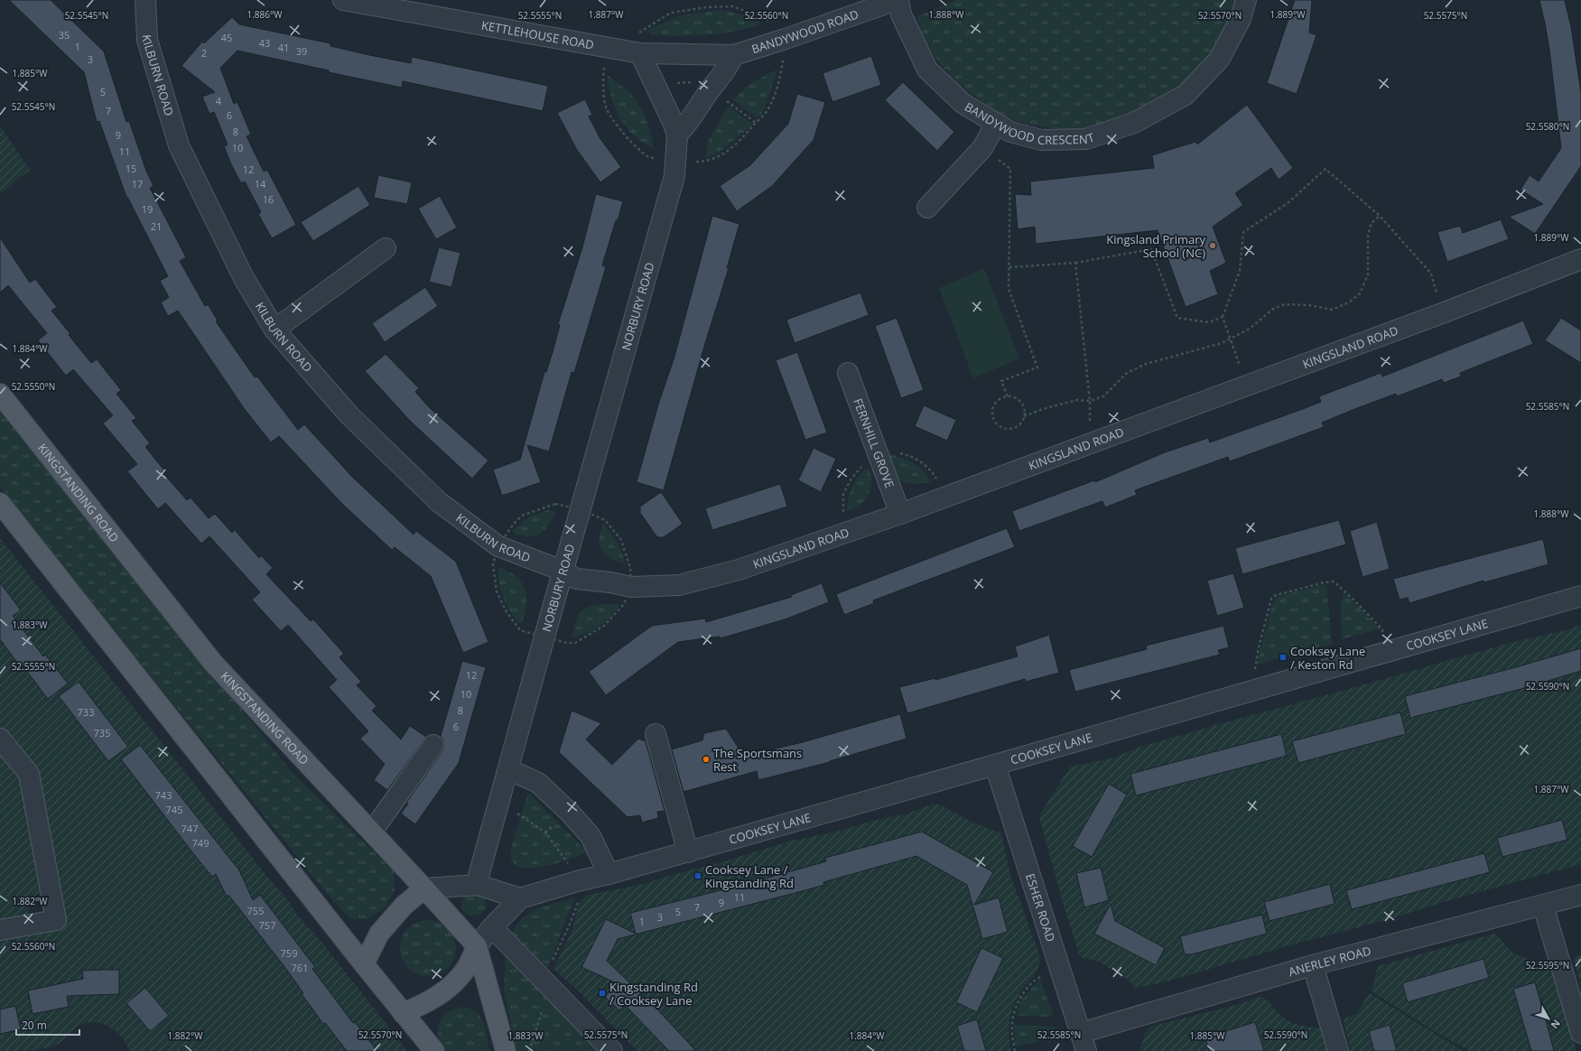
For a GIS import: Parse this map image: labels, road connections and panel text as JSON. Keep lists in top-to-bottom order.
{
  "streets": {
    "main road": ["KINGSTANDING ROAD"],
    "street": [
      "BANDYWOOD ROAD",
      "KETTLEHOUSE ROAD",
      "KILBURN ROAD",
      "BANDYWOOD CRESCENT",
      "NORBURY ROAD",
      "KINGSLAND ROAD",
      "FERNHILL GROVE",
      "COOKSEY LANE",
      "ESHER ROAD",
      "ANERLEY ROAD"
    ]
  },
  "crossings": [
    ["BANDYWOOD ROAD", "KETTLEHOUSE ROAD"],
    ["BANDYWOOD ROAD", "BANDYWOOD CRESCENT"],
    ["KETTLEHOUSE ROAD", "NORBURY ROAD"],
    ["KILBURN ROAD", "NORBURY ROAD"],
    ["KILBURN ROAD", "KINGSLAND ROAD"],
    ["NORBURY ROAD", "KINGSLAND ROAD"],
    ["KINGSLAND ROAD", "FERNHILL GROVE"],
    ["KINGSTANDING ROAD", "COOKSEY LANE"],
    ["COOKSEY LANE", "ESHER ROAD"],
    ["ESHER ROAD", "ANERLEY ROAD"]
  ],
  "places": {
    "other": ["Kingsland Primary School (NC)", "The Sportsmans Rest"],
    "transit": ["Cooksey Lane / Keston Rd", "Cooksey Lane / Kingstanding Rd", "Kingstanding Rd / Cooksey Lane"]
  },
  "house_numbers": [
    "35",
    "45",
    "43",
    "1",
    "41",
    "39",
    "2",
    "3",
    "5",
    "4",
    "7",
    "6",
    "8",
    "9",
    "10",
    "11",
    "15",
    "12",
    "17",
    "14",
    "16",
    "19",
    "21",
    "12",
    "10",
    "8",
    "733",
    "6",
    "735",
    "743",
    "745",
    "747",
    "749",
    "11",
    "9",
    "7",
    "755",
    "5",
    "3",
    "1",
    "757",
    "759",
    "761"
  ],
  "scale_bar": "20 m",
  "north": "bottom right",
  "coordinates": [
    "1.886°W",
    "1.887°W",
    "1.888°W",
    "1.889°W",
    "52.5575°N",
    "52.5545°N",
    "52.5555°N",
    "52.5560°N",
    "52.5570°N",
    "1.885°W",
    "52.5580°N",
    "1.884°W",
    "52.5550°N",
    "52.5585°N",
    "1.883°W",
    "52.5590°N",
    "1.882°W",
    "52.5595°N"
  ]
}
